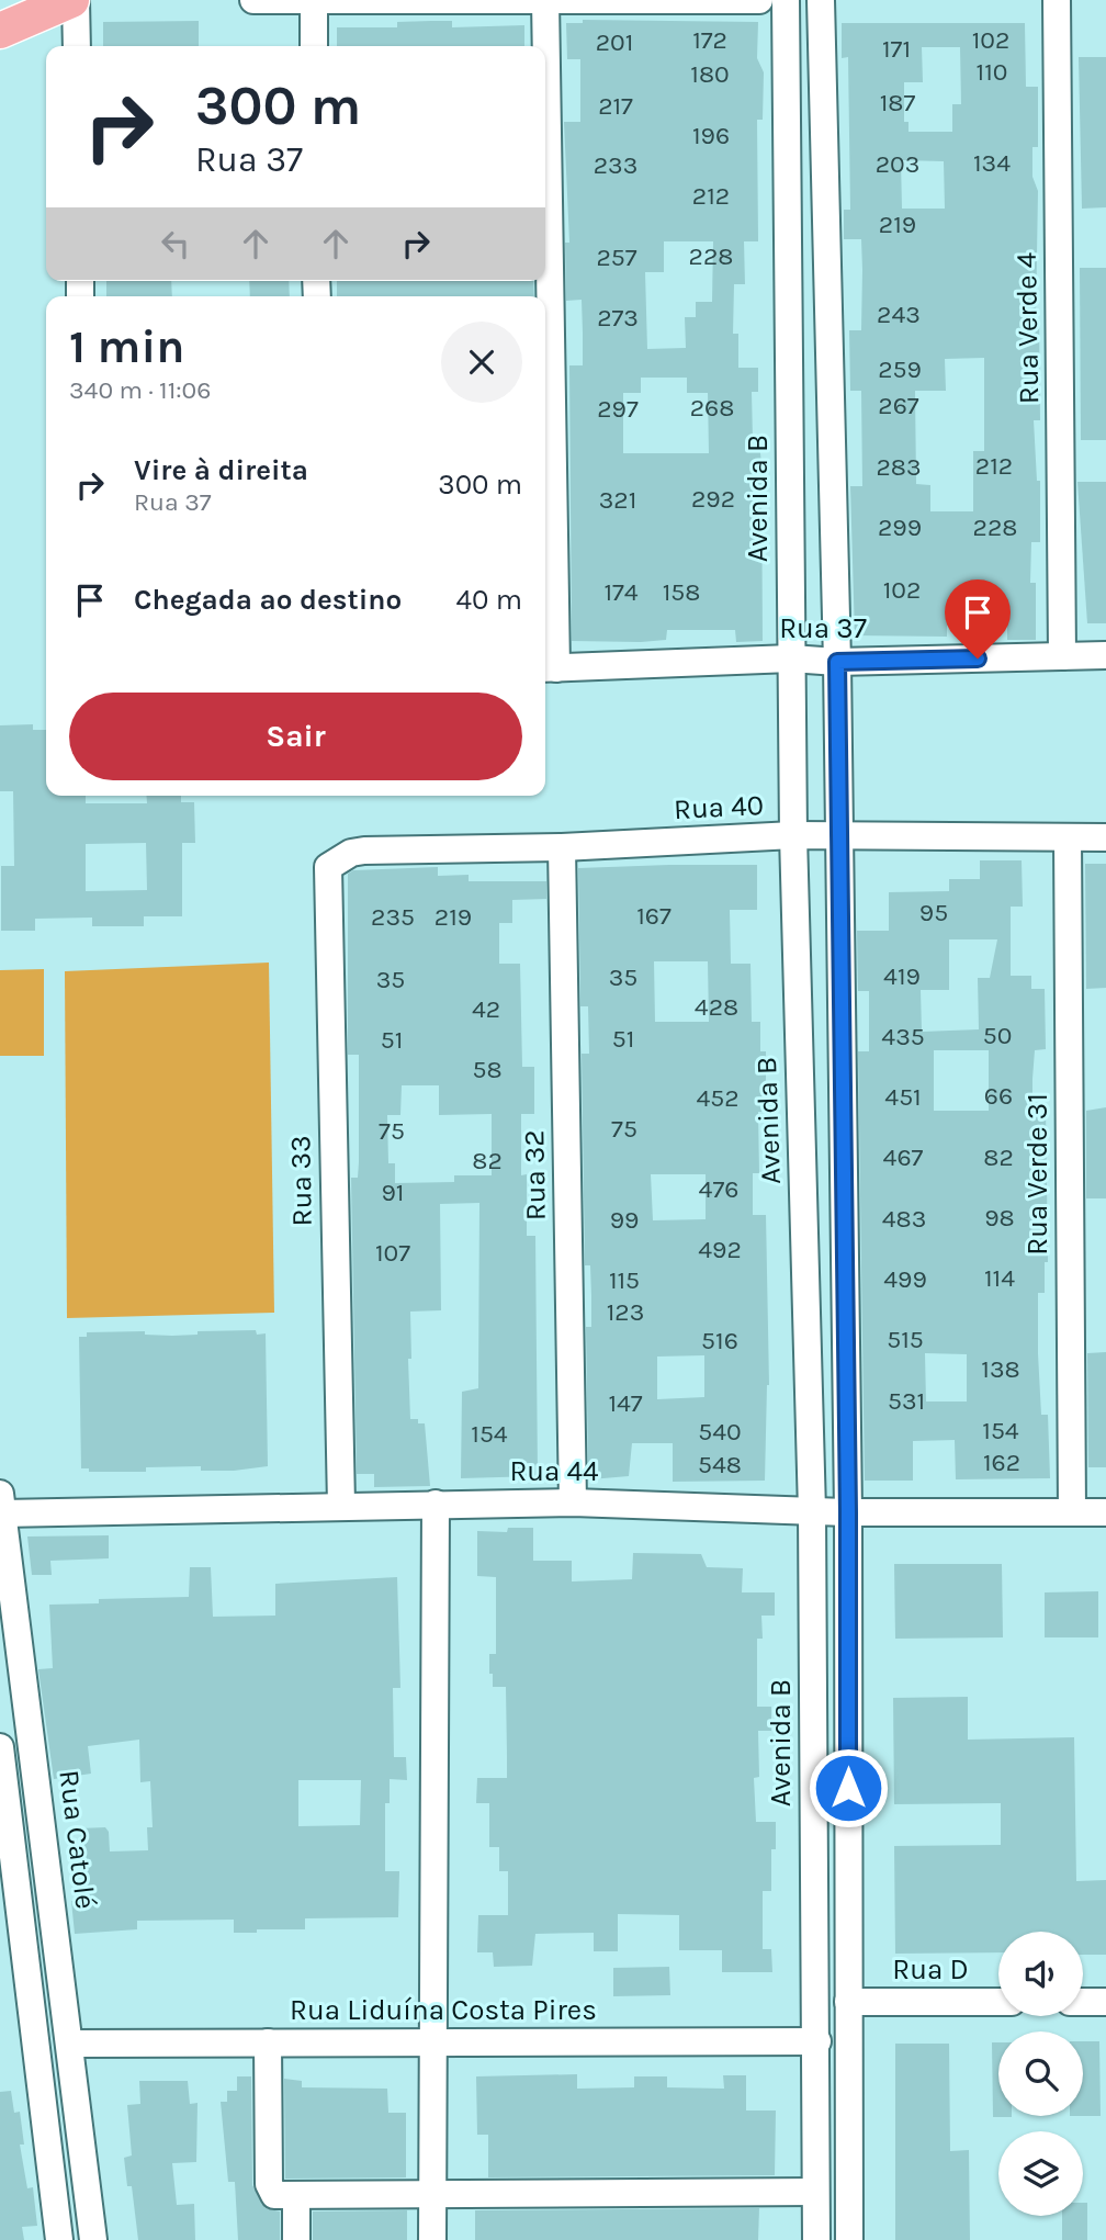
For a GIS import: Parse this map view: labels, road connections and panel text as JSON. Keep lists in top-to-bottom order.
{
  "streets": {
    "street": [
      "Rua Verde 4",
      "Avenida B",
      "Rua 37",
      "Rua 40",
      "Rua Verde 31",
      "Rua 32",
      "Rua 33",
      "Rua 44",
      "Rua Catolé",
      "Rua D",
      "Rua Liduína Costa Pires"
    ]
  },
  "crossings": [
    ["Rua Verde 4", "Rua 37"],
    ["Avenida B", "Rua 37"],
    ["Avenida B", "Rua 40"],
    ["Avenida B", "Rua 44"],
    ["Avenida B", "Rua Liduína Costa Pires"],
    ["Rua 40", "Rua Verde 31"],
    ["Rua 40", "Rua 32"],
    ["Rua 40", "Rua 33"],
    ["Rua Verde 31", "Rua 44"],
    ["Rua 32", "Rua 44"],
    ["Rua 33", "Rua 44"],
    ["Rua 44", "Rua Catolé"],
    ["Rua Catolé", "Rua Liduína Costa Pires"]
  ],
  "house_numbers": [
    "172",
    "102",
    "201",
    "171",
    "110",
    "180",
    "187",
    "217",
    "196",
    "134",
    "203",
    "233",
    "212",
    "219",
    "228",
    "257",
    "243",
    "273",
    "259",
    "267",
    "268",
    "297",
    "212",
    "283",
    "292",
    "321",
    "299",
    "228",
    "102",
    "174",
    "158",
    "95",
    "167",
    "235",
    "219",
    "419",
    "35",
    "35",
    "428",
    "42",
    "50",
    "435",
    "51",
    "51",
    "58",
    "66",
    "451",
    "452",
    "75",
    "75",
    "467",
    "82",
    "82",
    "476",
    "91",
    "98",
    "483",
    "99",
    "492",
    "107",
    "114",
    "499",
    "115",
    "123",
    "515",
    "516",
    "138",
    "531",
    "147",
    "154",
    "540",
    "154",
    "162",
    "548"
  ],
  "page": {
    "turn": ["300 m", "Rua 37"],
    "heading": ["1 min", "340 m · 11:06"],
    "list": [
      {
        "name": "Vire à direita",
        "note": "Rua 37",
        "value": "300 m"
      },
      {
        "name": "Chegada ao destino",
        "value": "40 m"
      }
    ],
    "buttons": "Sair"
  }
}
